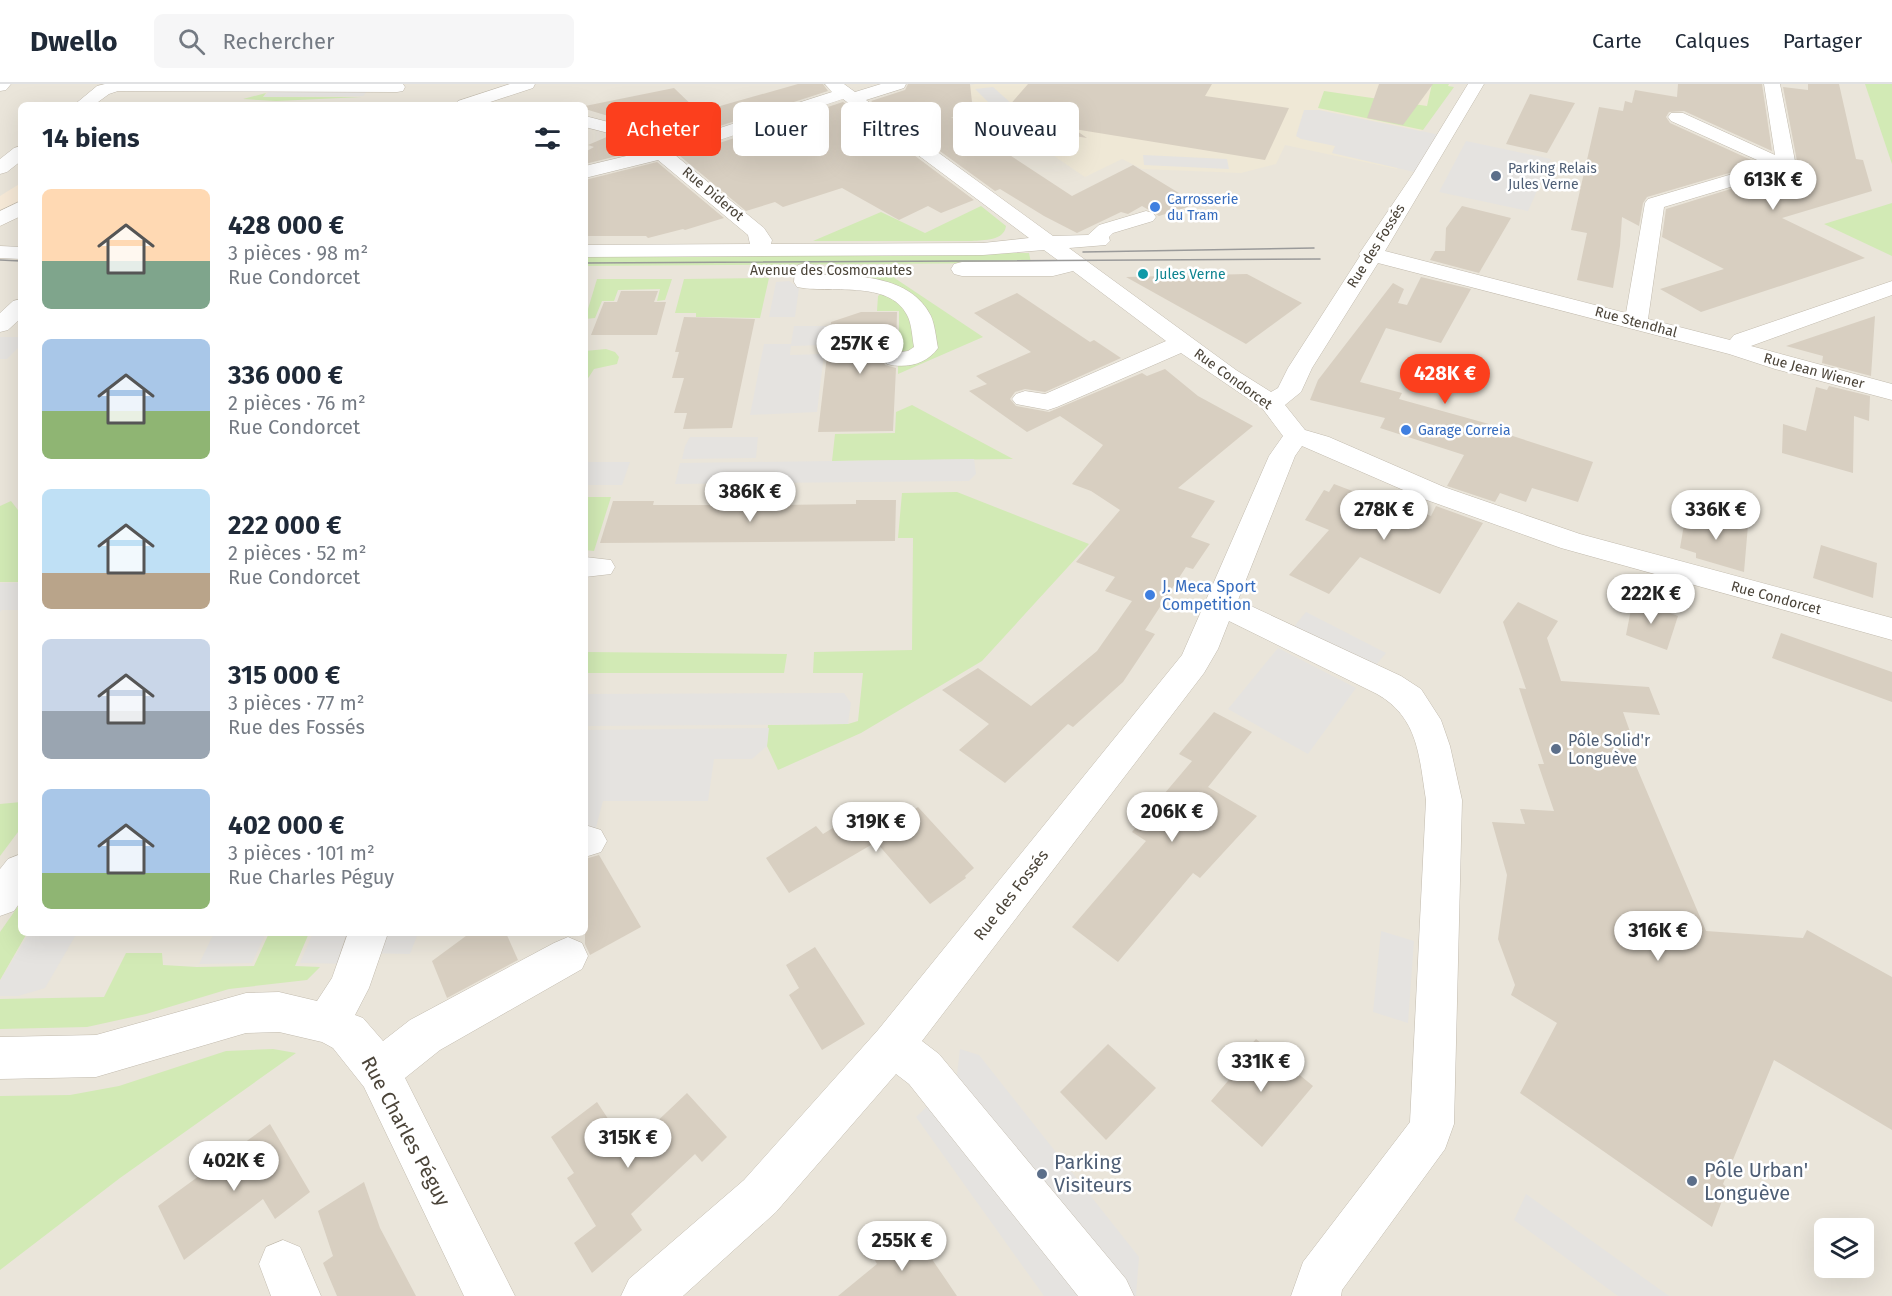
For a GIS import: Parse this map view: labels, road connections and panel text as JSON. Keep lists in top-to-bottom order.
{
  "streets": {
    "street": [
      "Rue Diderot",
      "Rue des Fossés",
      "Avenue des Cosmonautes",
      "Rue Stendhal",
      "Rue Jean Wiener",
      "Rue Condorcet",
      "Rue Charles Péguy"
    ]
  },
  "crossings": [
    ["Rue Diderot", "Avenue des Cosmonautes"],
    ["Rue des Fossés", "Rue Stendhal"],
    ["Rue des Fossés", "Rue Condorcet"],
    ["Avenue des Cosmonautes", "Rue Condorcet"],
    ["Rue Stendhal", "Rue Jean Wiener"]
  ],
  "places": [
    "Parking Relais Jules Verne",
    "Carrosserie du Tram",
    "Jules Verne",
    "Garage Correia",
    "J. Meca Sport Competition",
    "Pôle Solid'r Longuève",
    "Parking Visiteurs",
    "Pôle Urban' Longuève"
  ],
  "page": {
    "header": "Dwello",
    "search": "Rechercher",
    "nav": ["Carte", "Calques", "Partager"],
    "chip": [
      "Acheter",
      "Louer",
      "Filtres",
      "Nouveau"
    ],
    "heading": "14 biens",
    "price": [
      "613K €",
      "257K €",
      "428K €",
      "386K €",
      "278K €",
      "336K €",
      "222K €",
      "206K €",
      "319K €",
      "316K €",
      "331K €",
      "315K €",
      "402K €",
      "255K €"
    ],
    "list": [
      {
        "name": "428 000 €",
        "note": "3 pièces · 98 m² · Rue Condorcet"
      },
      {
        "name": "336 000 €",
        "note": "2 pièces · 76 m² · Rue Condorcet"
      },
      {
        "name": "222 000 €",
        "note": "2 pièces · 52 m² · Rue Condorcet"
      },
      {
        "name": "315 000 €",
        "note": "3 pièces · 77 m² · Rue des Fossés"
      },
      {
        "name": "402 000 €",
        "note": "3 pièces · 101 m² · Rue Charles Péguy"
      }
    ]
  }
}
